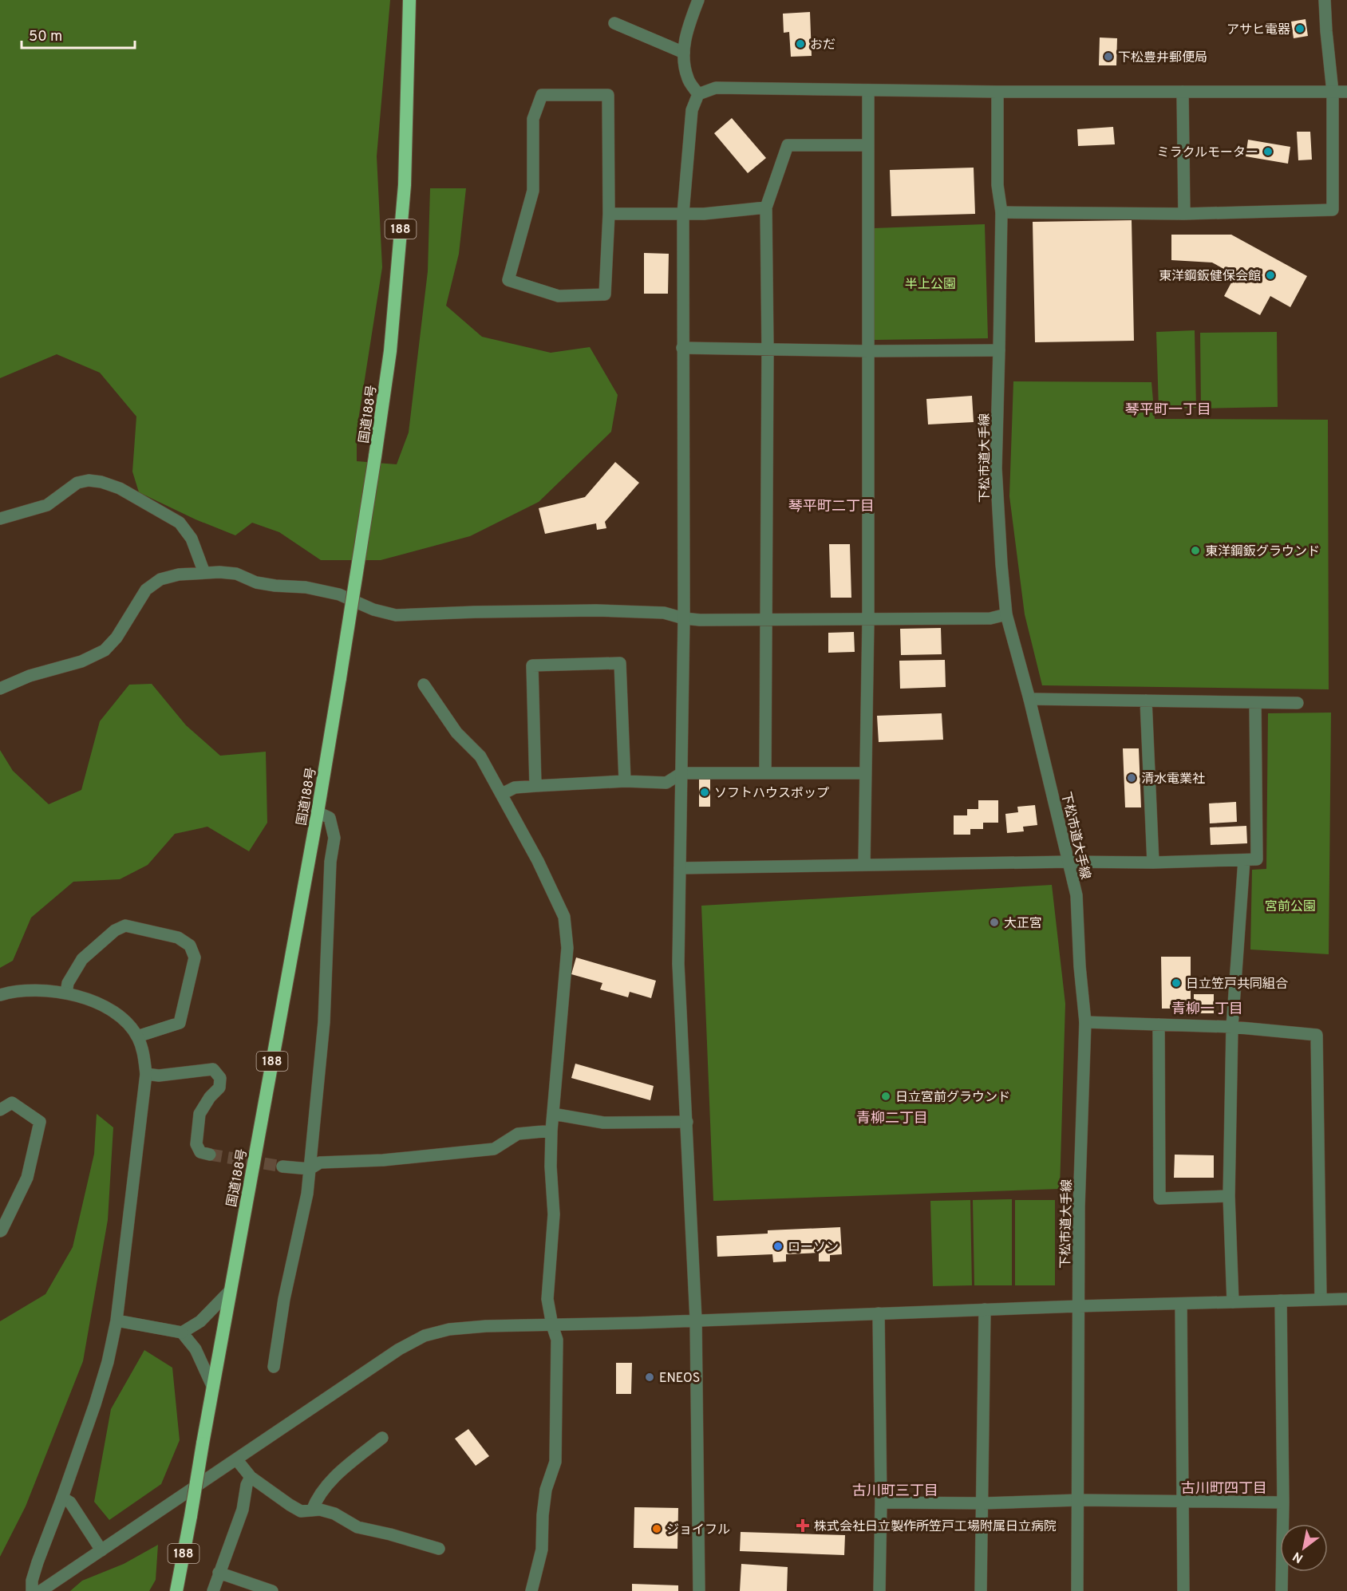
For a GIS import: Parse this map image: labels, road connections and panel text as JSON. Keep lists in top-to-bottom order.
{
  "streets": {
    "highway": ["188", "国道188号"],
    "street": ["下松市道大手線"]
  },
  "districts": [
    "琴平町一丁目",
    "琴平町二丁目",
    "青柳一丁目",
    "青柳二丁目",
    "古川町四丁目",
    "古川町三丁目"
  ],
  "parks": ["半上公園", "宮前公園"],
  "places": {
    "other": [
      "アサヒ電器",
      "おだ",
      "下松豊井郵便局",
      "ミラクルモーター",
      "東洋鋼鈑健保会館",
      "東洋鋼鈑グラウンド",
      "清水電業社",
      "ソフトハウスポップ",
      "大正宮",
      "日立笠戸共同組合",
      "日立宮前グラウンド",
      "ローソン",
      "ENEOS",
      "ジョイフル"
    ],
    "health": ["株式会社日立製作所笠戸工場附属日立病院"]
  },
  "scale_bar": "50 m",
  "north": "bottom left"
}
